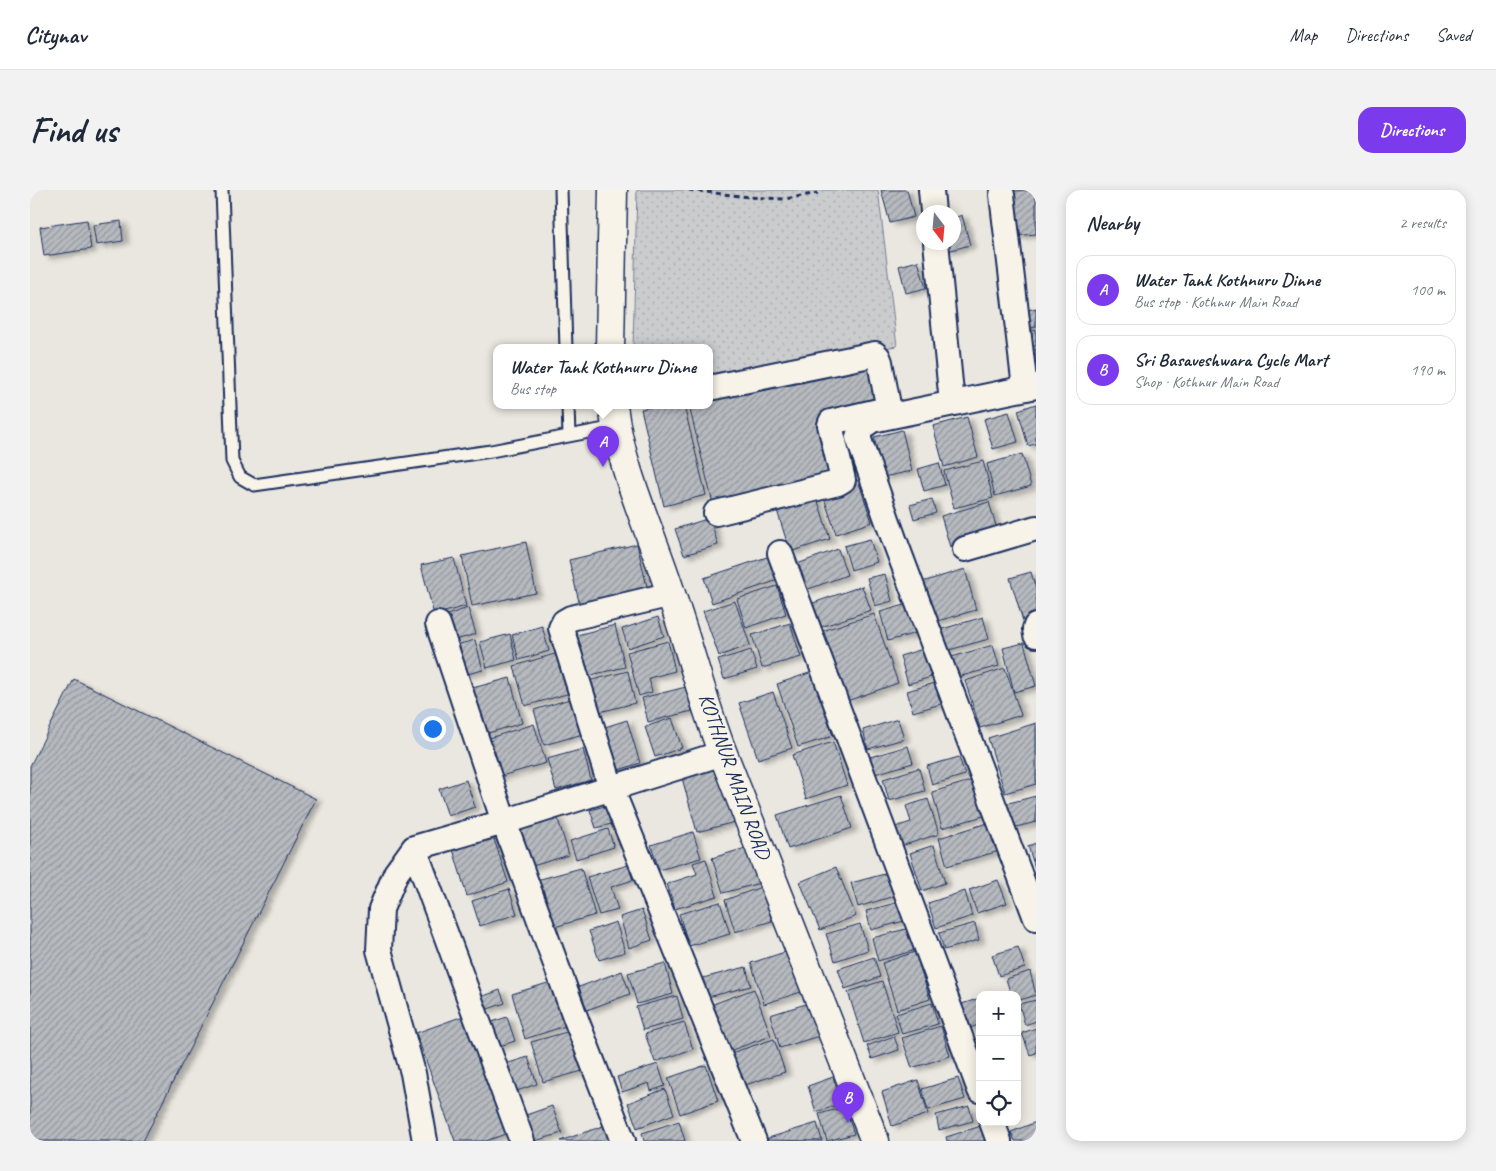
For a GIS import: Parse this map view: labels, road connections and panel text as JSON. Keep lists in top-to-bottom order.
{
  "streets": {
    "main road": ["KOTHNUR MAIN ROAD"]
  },
  "north": "bottom",
  "page": {
    "header": "Citynav",
    "nav": ["Map", "Directions", "Saved"],
    "buttons": "Directions",
    "title": "Find us",
    "heading": ["Nearby", "2 results"],
    "list": [
      {
        "mark": "A",
        "name": "Water Tank Kothnuru Dinne",
        "note": "Bus stop · Kothnur Main Road",
        "value": "100 m"
      },
      {
        "mark": "B",
        "name": "Sri Basaveshwara Cycle Mart",
        "note": "Shop · Kothnur Main Road",
        "value": "190 m"
      }
    ],
    "popup": ["Water Tank Kothnuru Dinne", "Bus stop"],
    "pins": ["A", "B"],
    "map_buttons": ["+", "−"]
  }
}
